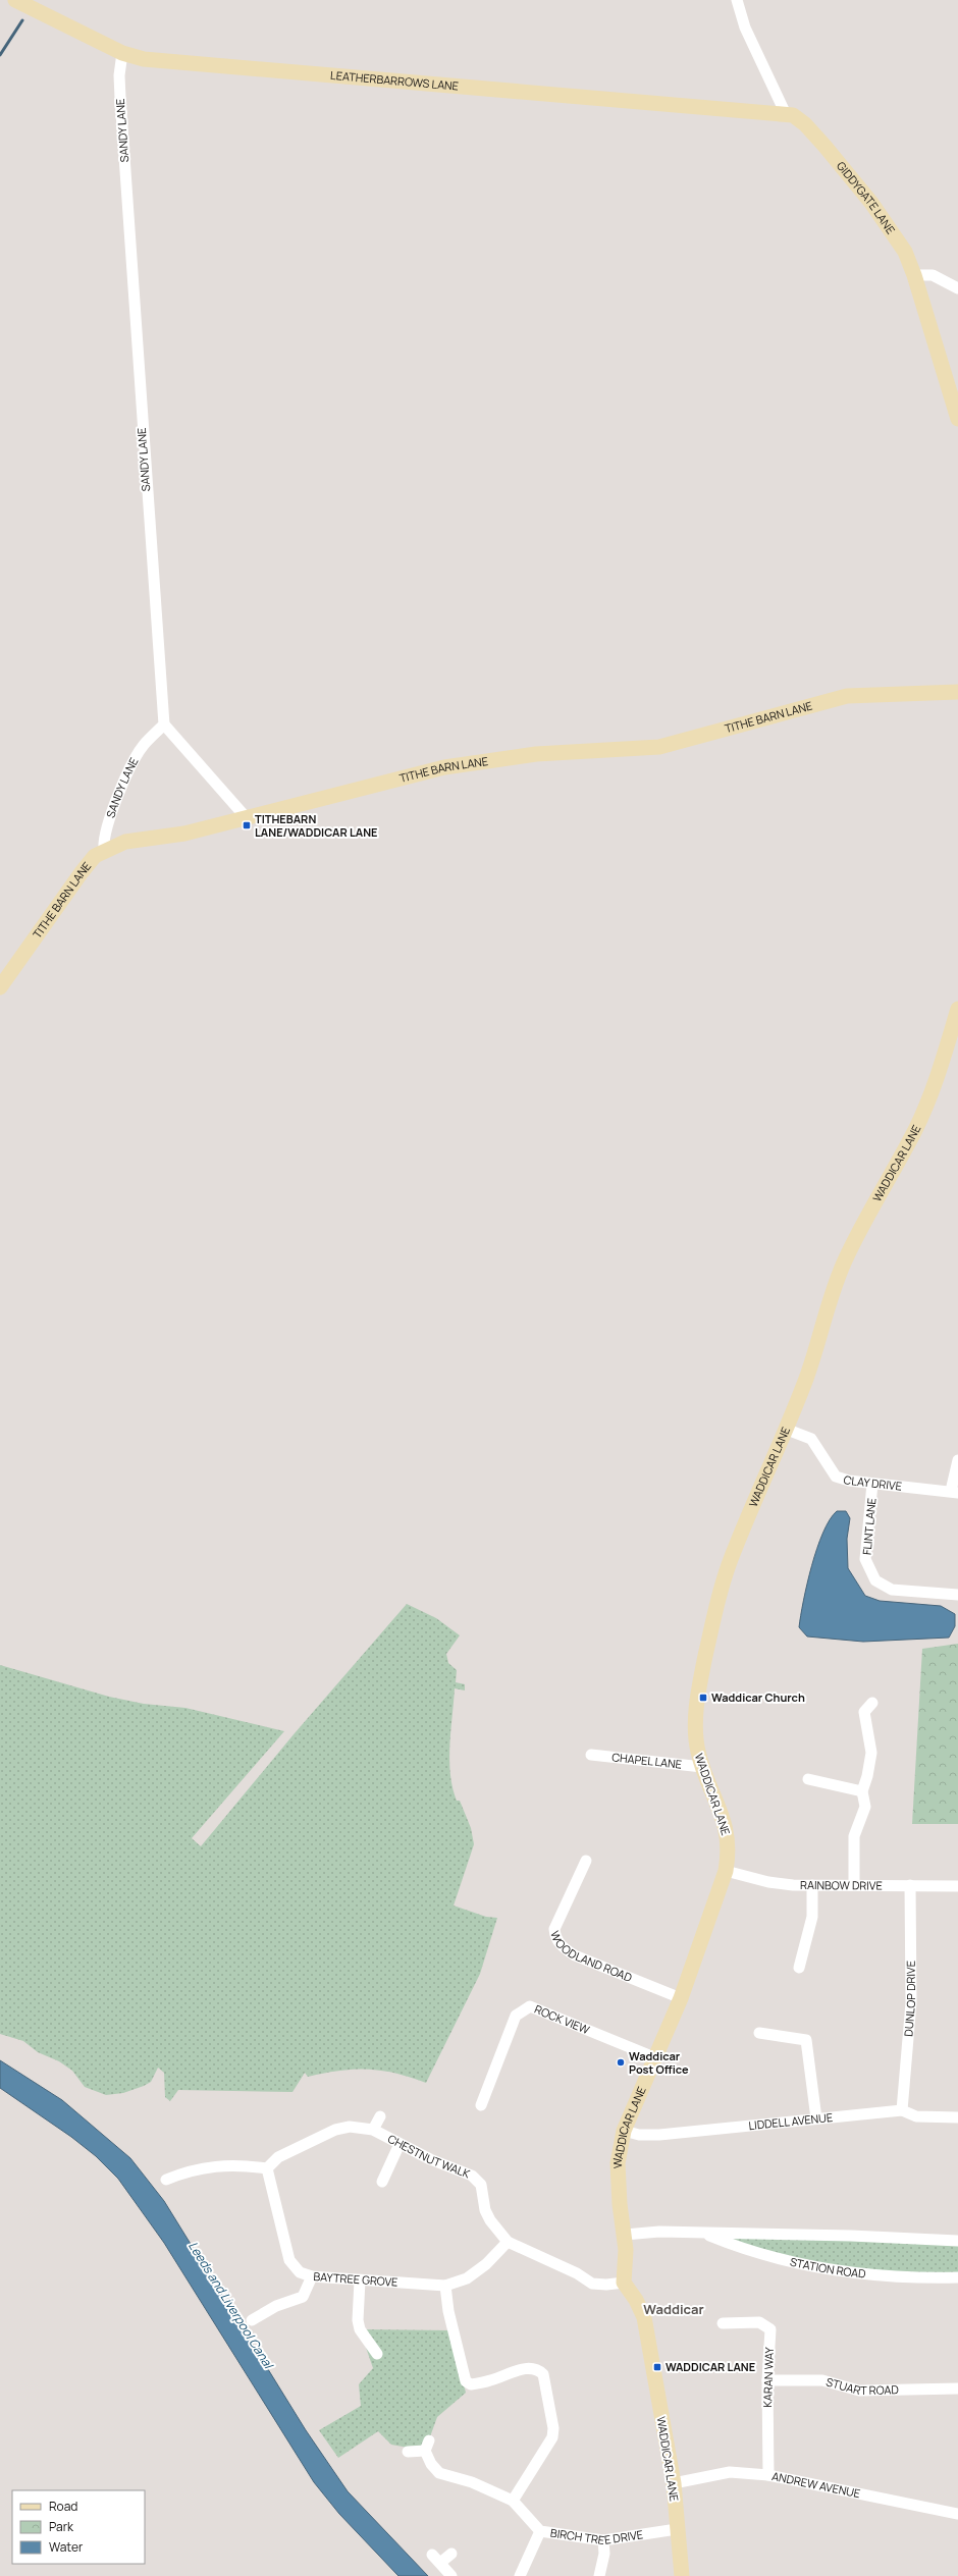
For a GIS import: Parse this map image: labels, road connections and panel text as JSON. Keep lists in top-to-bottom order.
{
  "streets": {
    "street": [
      "LEATHERBARROWS LANE",
      "SANDY LANE",
      "GIDDYGATE LANE",
      "TITHE BARN LANE",
      "WADDICAR LANE",
      "CLAY DRIVE",
      "FLINT LANE",
      "CHAPEL LANE",
      "RAINBOW DRIVE",
      "WOODLAND ROAD",
      "DUNLOP DRIVE",
      "ROCK VIEW",
      "LIDDELL AVENUE",
      "CHESTNUT WALK",
      "STATION ROAD",
      "BAYTREE GROVE",
      "KARAN WAY",
      "STUART ROAD",
      "ANDREW AVENUE",
      "BIRCH TREE DRIVE"
    ]
  },
  "crossings": [
    ["LEATHERBARROWS LANE", "SANDY LANE"],
    ["LEATHERBARROWS LANE", "GIDDYGATE LANE"],
    ["SANDY LANE", "TITHE BARN LANE"],
    ["WADDICAR LANE", "CLAY DRIVE"],
    ["WADDICAR LANE", "CHAPEL LANE"],
    ["WADDICAR LANE", "RAINBOW DRIVE"],
    ["WADDICAR LANE", "WOODLAND ROAD"],
    ["WADDICAR LANE", "ROCK VIEW"],
    ["WADDICAR LANE", "LIDDELL AVENUE"],
    ["WADDICAR LANE", "CHESTNUT WALK"],
    ["WADDICAR LANE", "STATION ROAD"],
    ["WADDICAR LANE", "ANDREW AVENUE"],
    ["WADDICAR LANE", "BIRCH TREE DRIVE"],
    ["CLAY DRIVE", "FLINT LANE"],
    ["RAINBOW DRIVE", "DUNLOP DRIVE"],
    ["DUNLOP DRIVE", "LIDDELL AVENUE"],
    ["CHESTNUT WALK", "BAYTREE GROVE"],
    ["KARAN WAY", "STUART ROAD"],
    ["KARAN WAY", "ANDREW AVENUE"]
  ],
  "districts": ["Waddicar"],
  "water": ["Leeds and Liverpool Canal"],
  "places": {
    "transit": ["TITHEBARN LANE/WADDICAR LANE", "Waddicar Church", "WADDICAR LANE"],
    "other": ["Waddicar Post Office"]
  },
  "legend": ["Road", "Park", "Water"]
}
